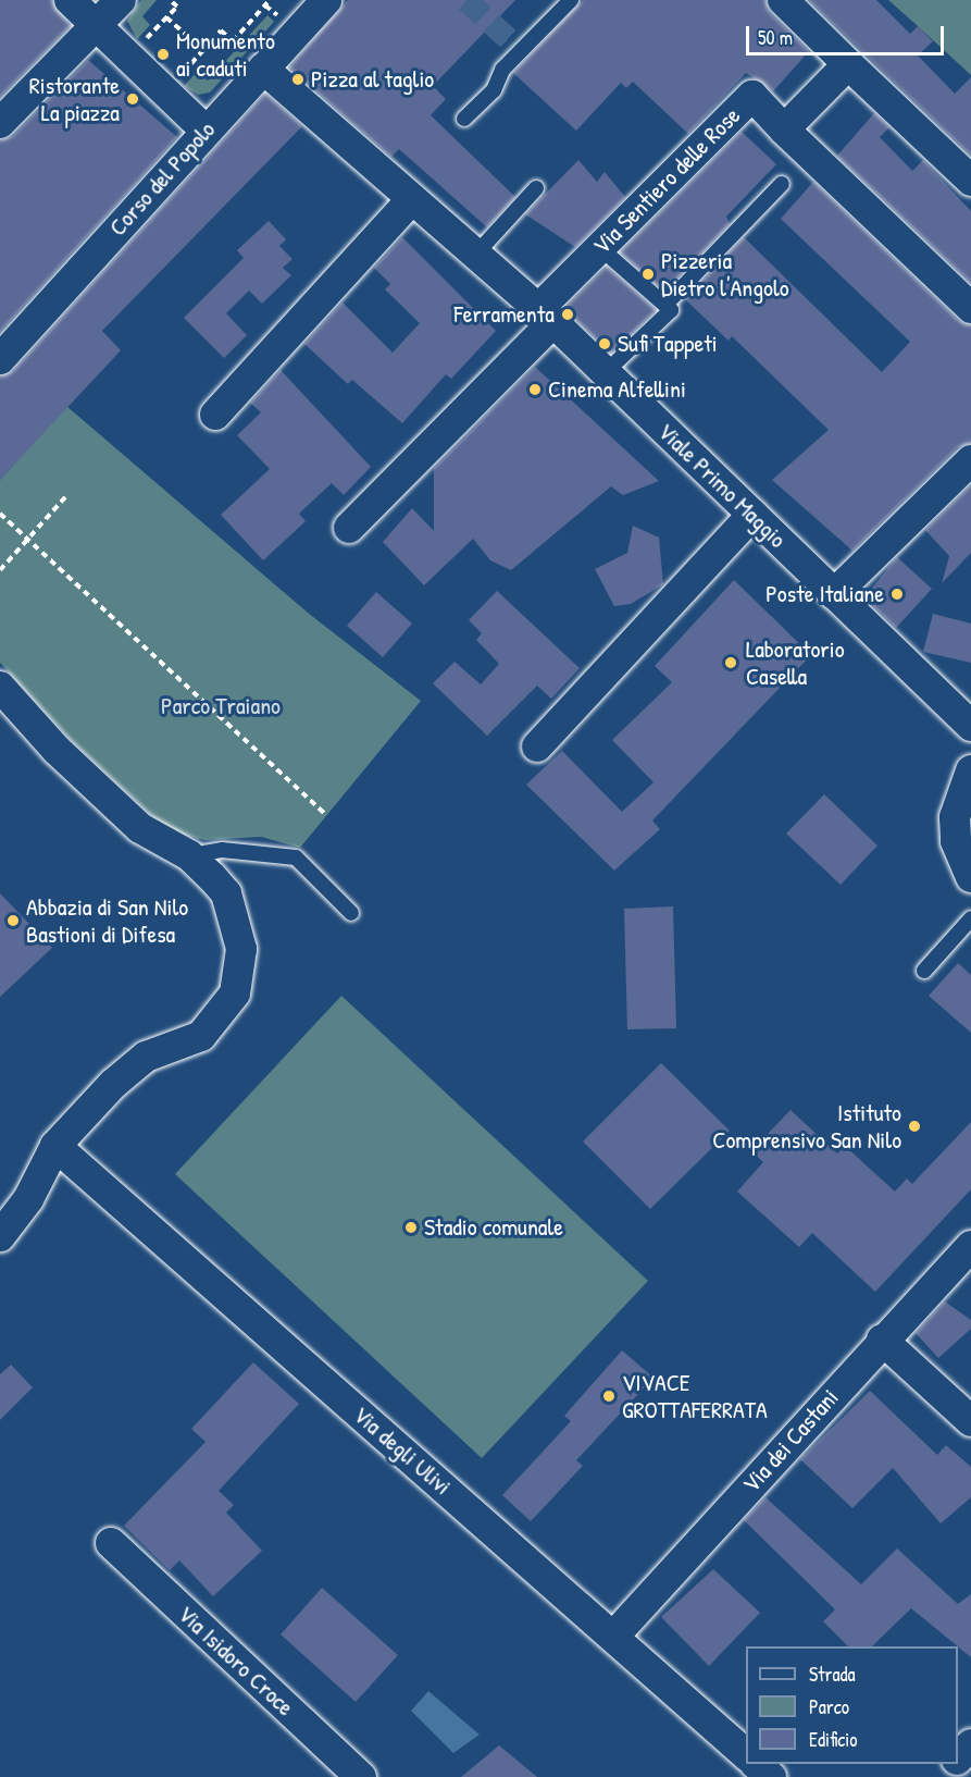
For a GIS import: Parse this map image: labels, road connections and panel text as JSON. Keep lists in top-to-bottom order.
{
  "streets": {
    "street": [
      "Corso del Popolo",
      "Via Sentiero delle Rose",
      "Viale Primo Maggio",
      "Via dei Castani",
      "Via degli Ulivi",
      "Via Isidoro Croce"
    ]
  },
  "crossings": [
    ["Corso del Popolo", "Viale Primo Maggio"],
    ["Via Sentiero delle Rose", "Viale Primo Maggio"],
    ["Via dei Castani", "Via degli Ulivi"]
  ],
  "parks": ["Parco Traiano"],
  "places": [
    "Monumento ai caduti",
    "Pizza al taglio",
    "Ristorante La piazza",
    "Pizzeria Dietro l'Angolo",
    "Ferramenta",
    "Sufi Tappeti",
    "Cinema Alfellini",
    "Poste Italiane",
    "Laboratorio Casella",
    "Abbazia di San Nilo Bastioni di Difesa",
    "Istituto Comprensivo San Nilo",
    "Stadio comunale",
    "VIVACE GROTTAFERRATA"
  ],
  "legend": ["Strada", "Parco", "Edificio"],
  "scale_bar": "50 m"
}
